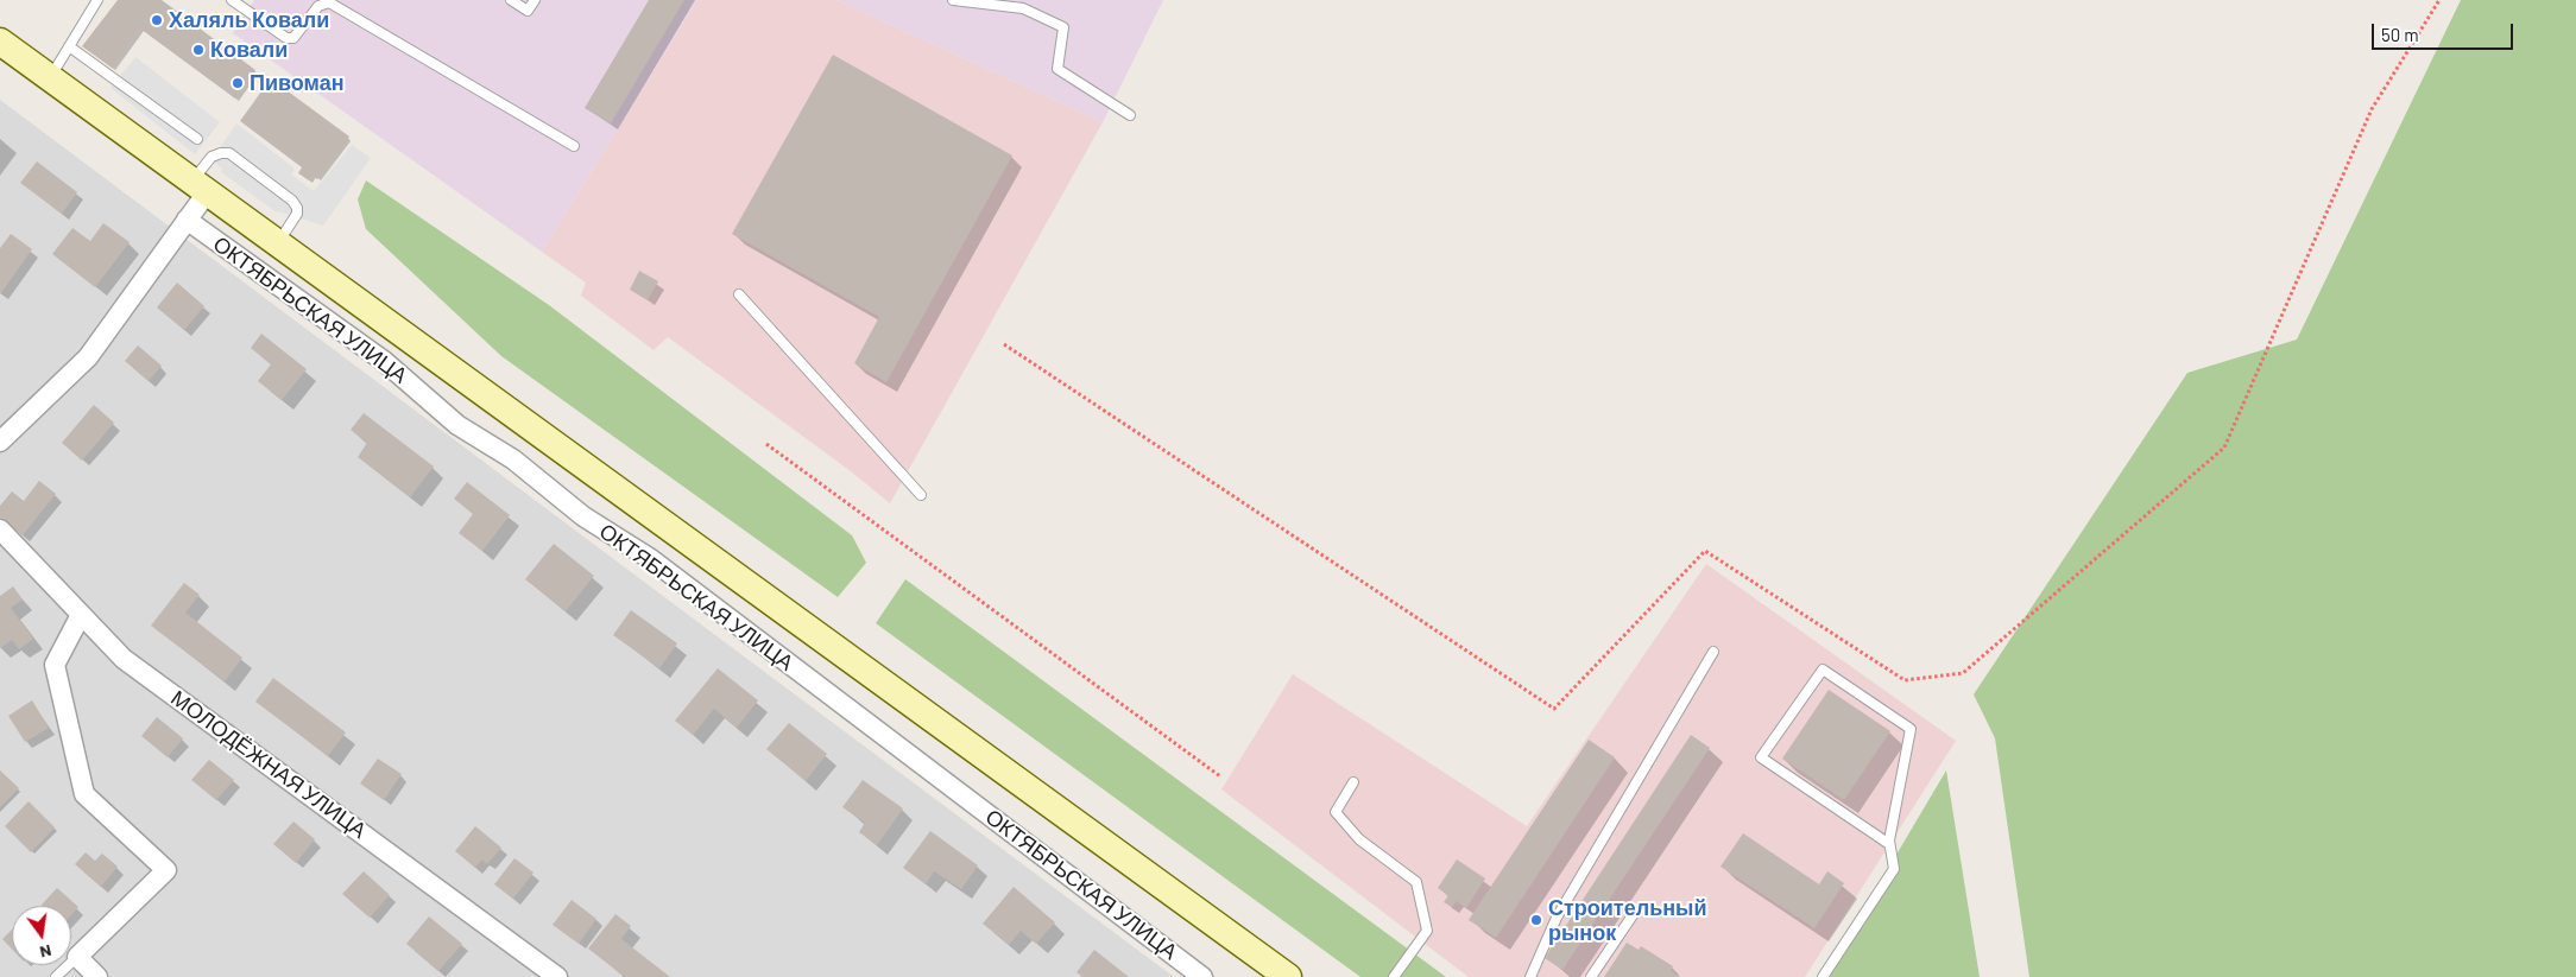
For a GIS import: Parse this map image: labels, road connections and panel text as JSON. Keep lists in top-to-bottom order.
{
  "streets": {
    "street": ["ОКТЯБРЬСКАЯ УЛИЦА", "МОЛОДЁЖНАЯ УЛИЦА"]
  },
  "places": [
    "Халяль Ковали",
    "Ковали",
    "Пивоман",
    "Строительный рынок"
  ],
  "scale_bar": "50 m",
  "north": "bottom"
}
